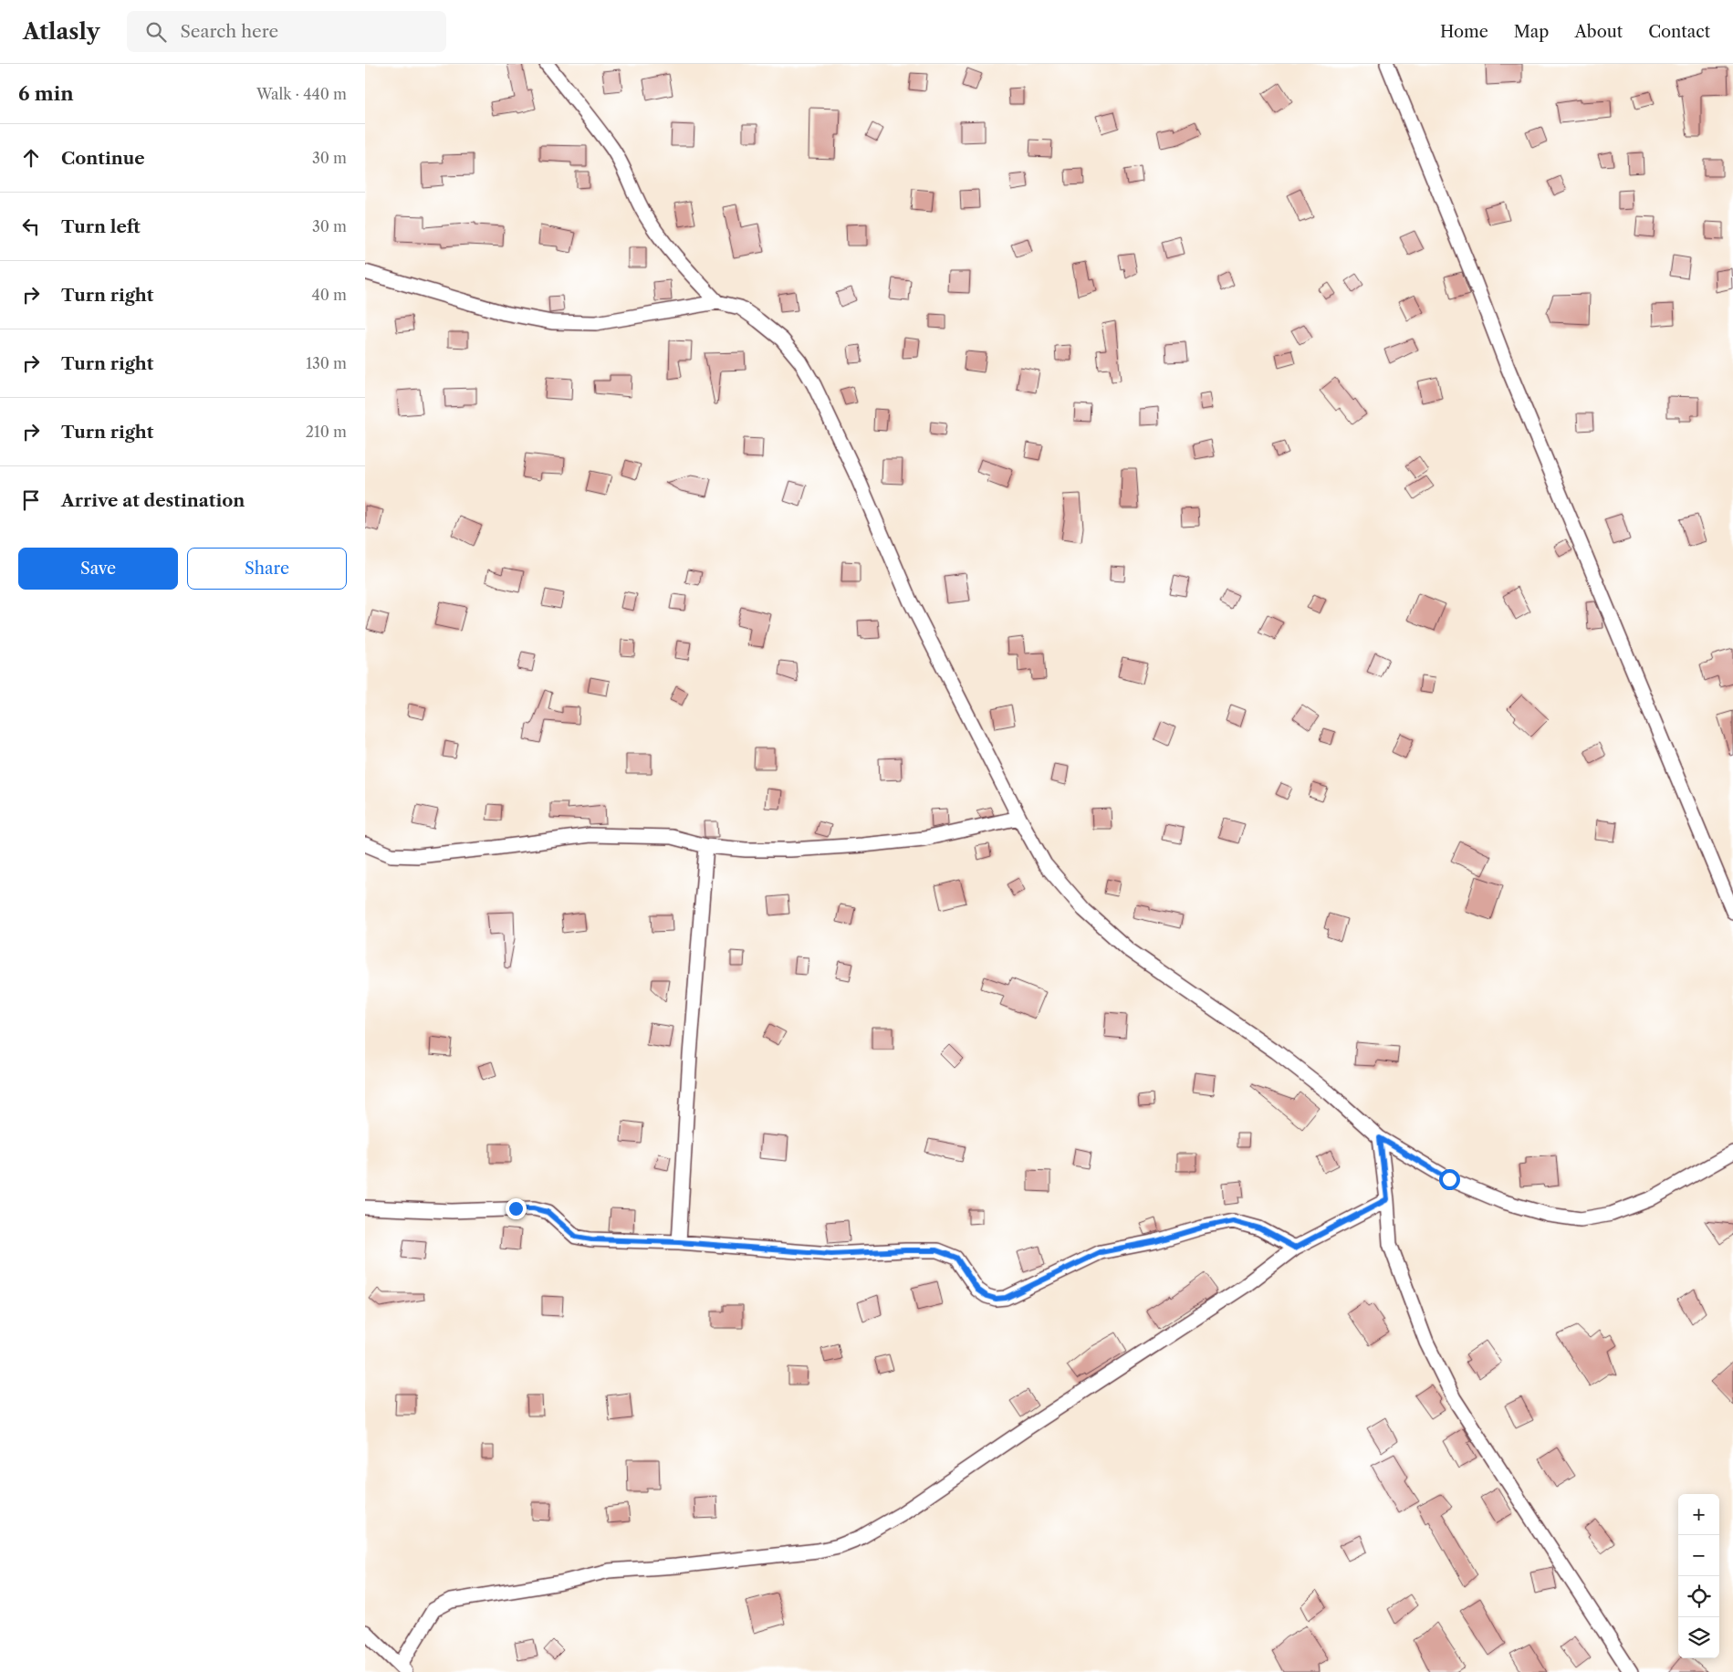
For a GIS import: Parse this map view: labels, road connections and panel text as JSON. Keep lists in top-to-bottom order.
{
  "page": {
    "header": "Atlasly",
    "search": "Search here",
    "nav": [
      "Home",
      "Map",
      "About",
      "Contact"
    ],
    "heading": ["6 min", "Walk · 440 m"],
    "list": [
      ["Continue", "30 m"],
      ["Turn left", "30 m"],
      ["Turn right", "40 m"],
      ["Turn right", "130 m"],
      ["Turn right", "210 m"],
      "Arrive at destination"
    ],
    "buttons": ["Save", "Share"],
    "map_buttons": ["+", "−"]
  }
}
